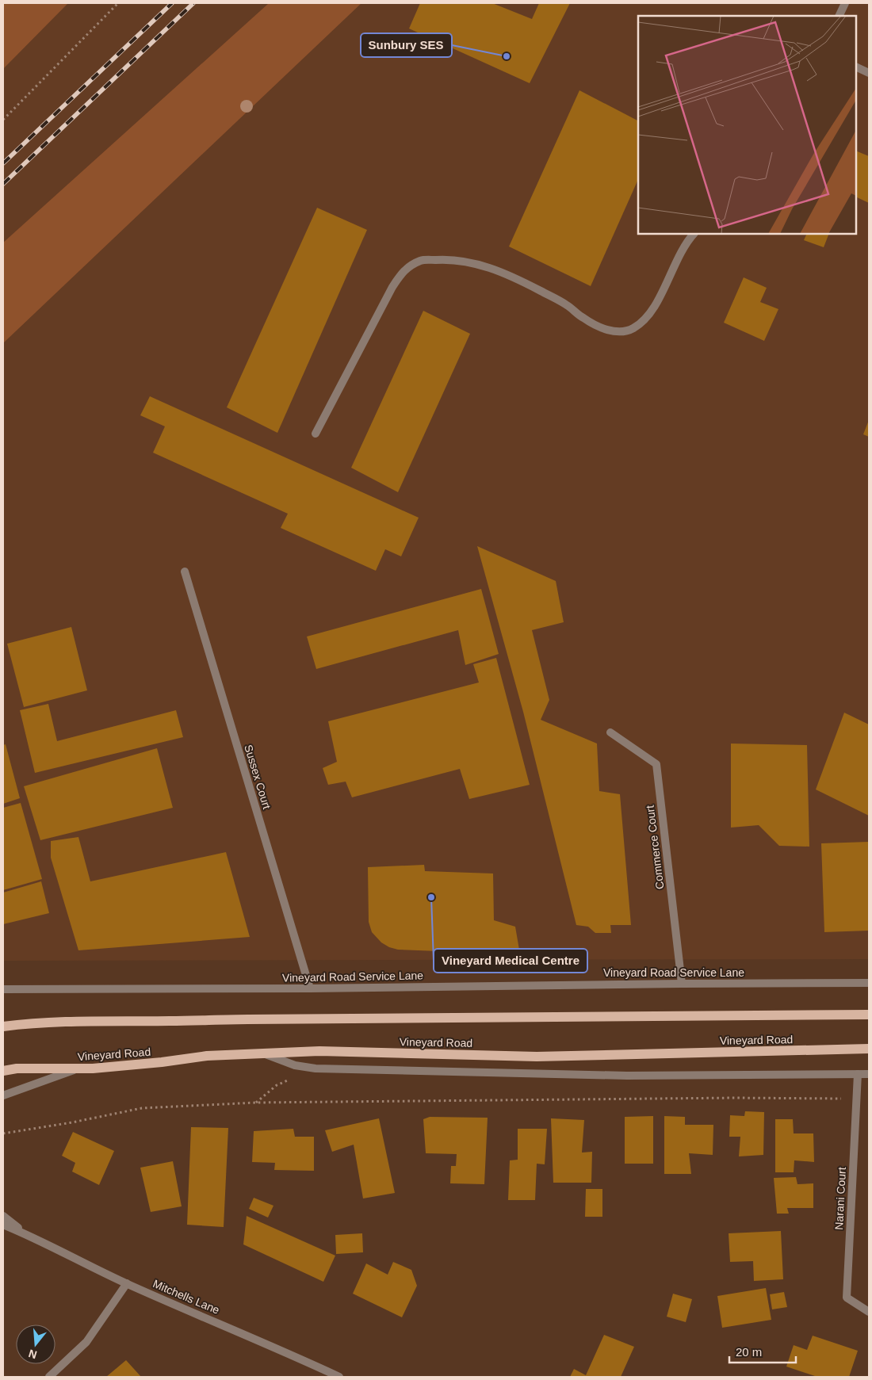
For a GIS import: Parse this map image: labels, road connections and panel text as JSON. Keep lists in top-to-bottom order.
{
  "streets": {
    "main road": ["Vineyard Road"],
    "street": [
      "Sussex Court",
      "Commerce Court",
      "Vineyard Road Service Lane",
      "Narani Court",
      "Mitchells Lane"
    ]
  },
  "crossings": [
    ["Sussex Court", "Vineyard Road Service Lane"],
    ["Commerce Court", "Vineyard Road Service Lane"]
  ],
  "places": ["Sunbury SES", "Vineyard Medical Centre"],
  "scale_bar": "20 m",
  "north": "bottom"
}
